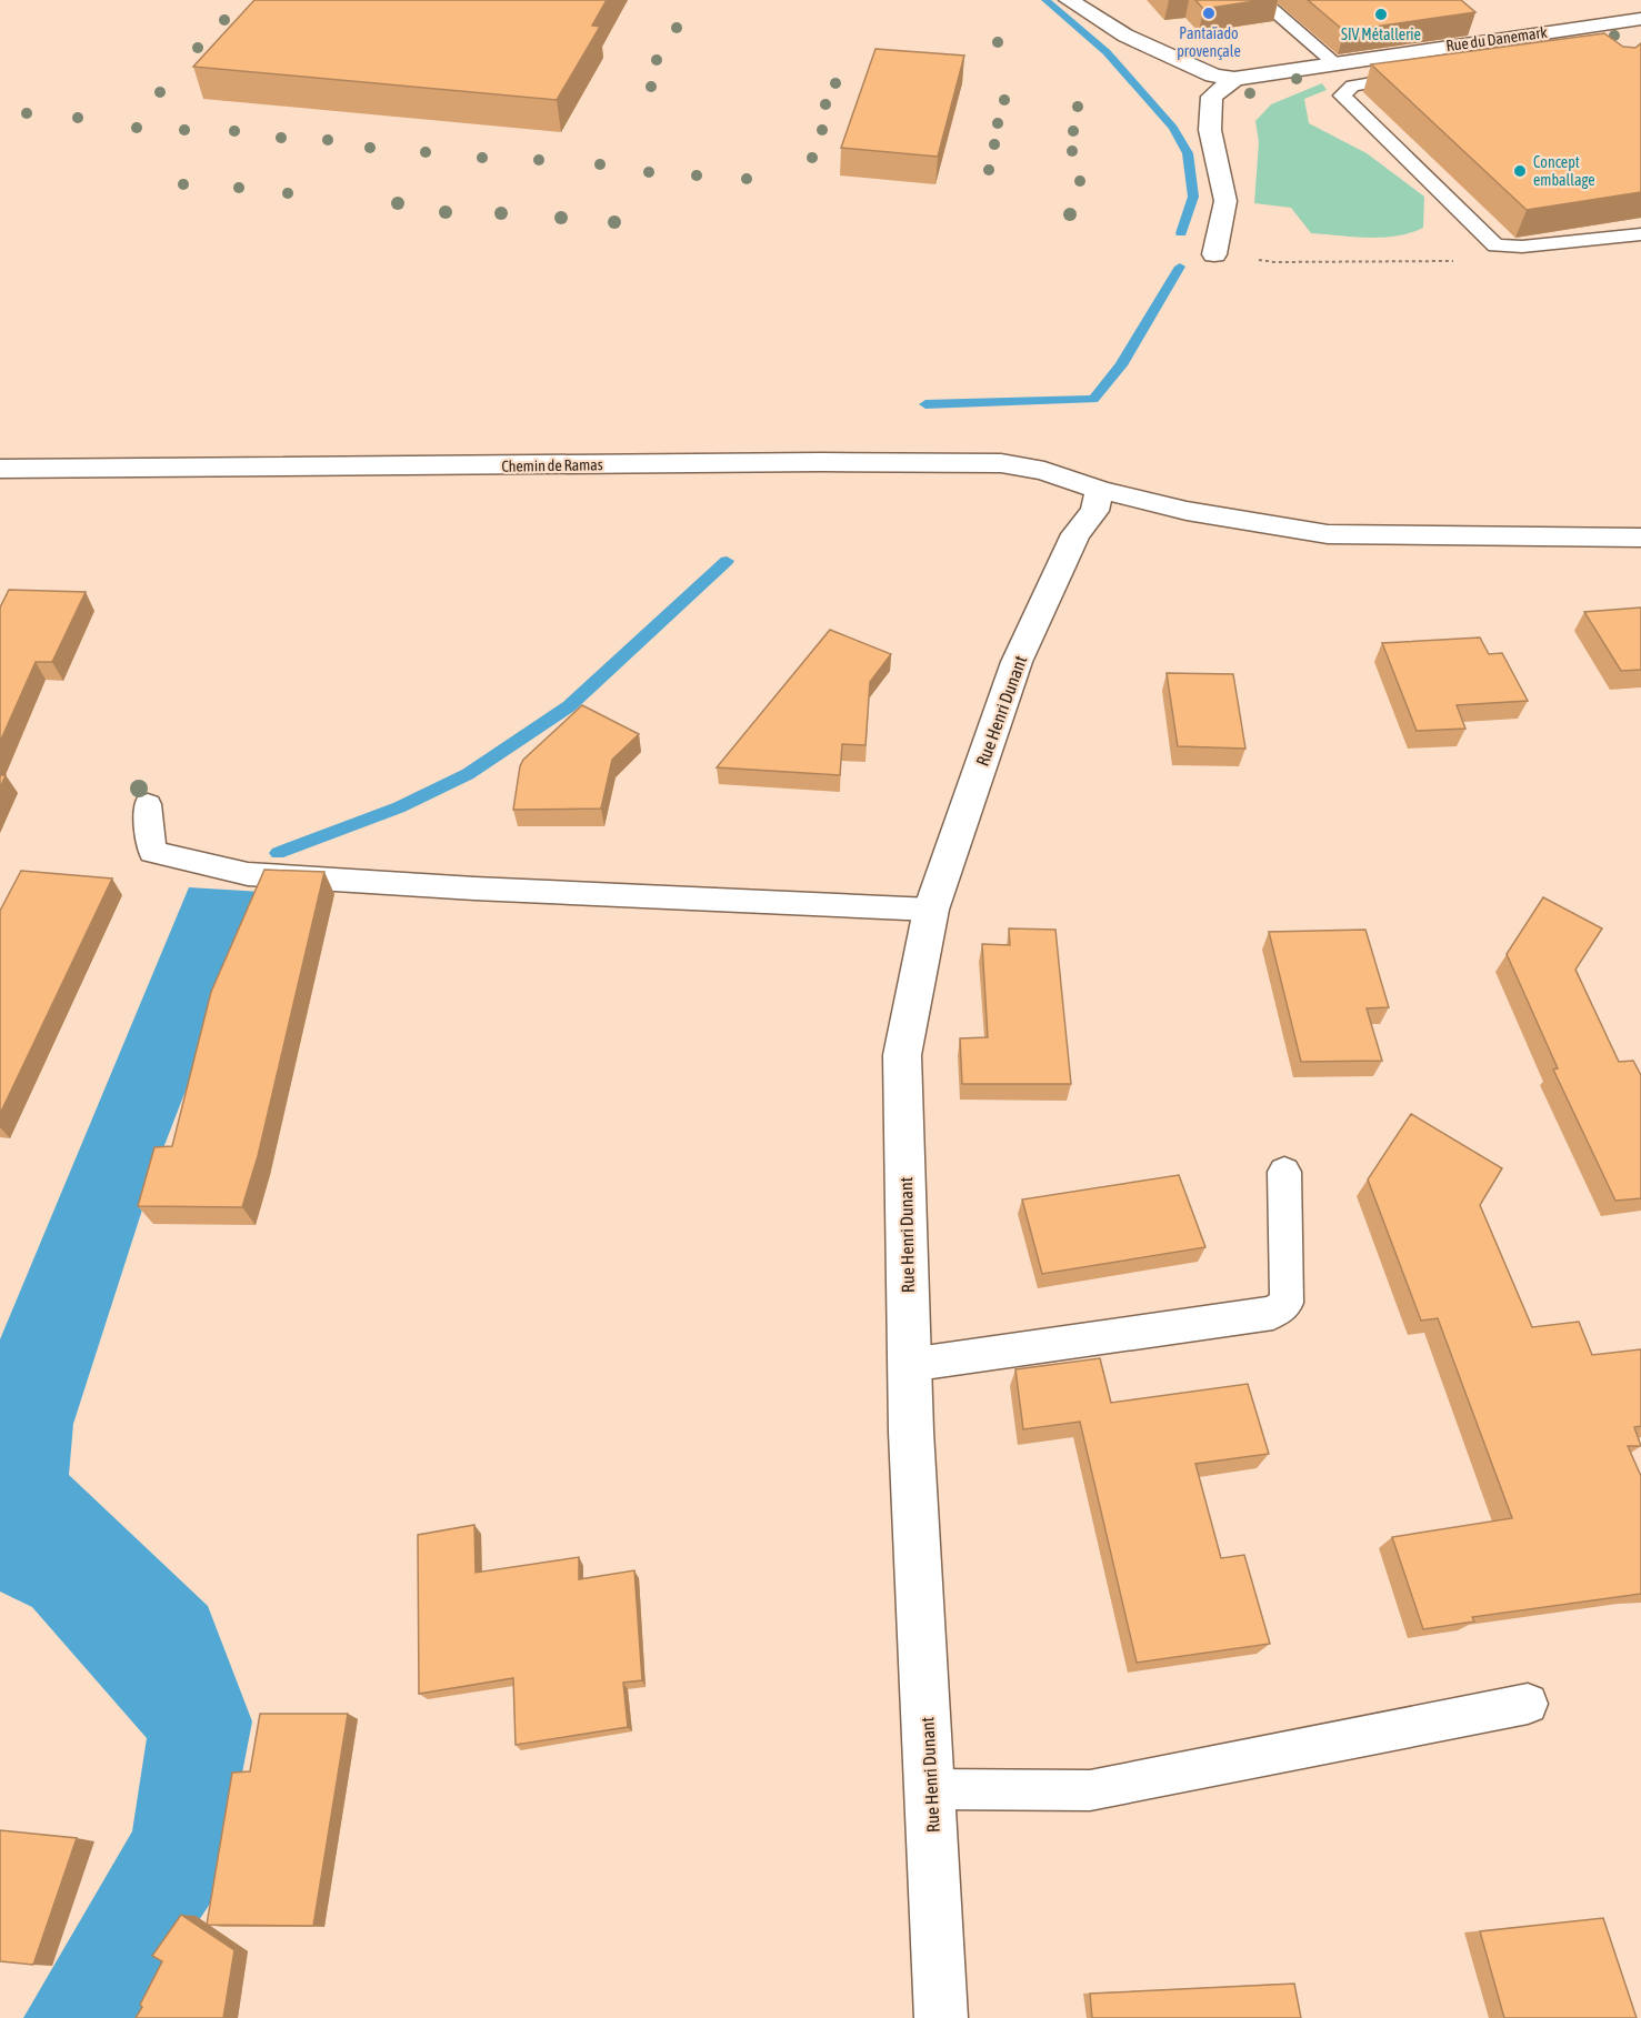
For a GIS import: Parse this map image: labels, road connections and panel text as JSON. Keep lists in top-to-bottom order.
{
  "streets": {
    "street": ["Rue du Danemark", "Chemin de Ramas", "Rue Henri Dunant"]
  },
  "crossings": [
    ["Chemin de Ramas", "Rue Henri Dunant"]
  ],
  "places": ["Pantaïado provençale", "SIV Métallerie", "Concept emballage"]
}
